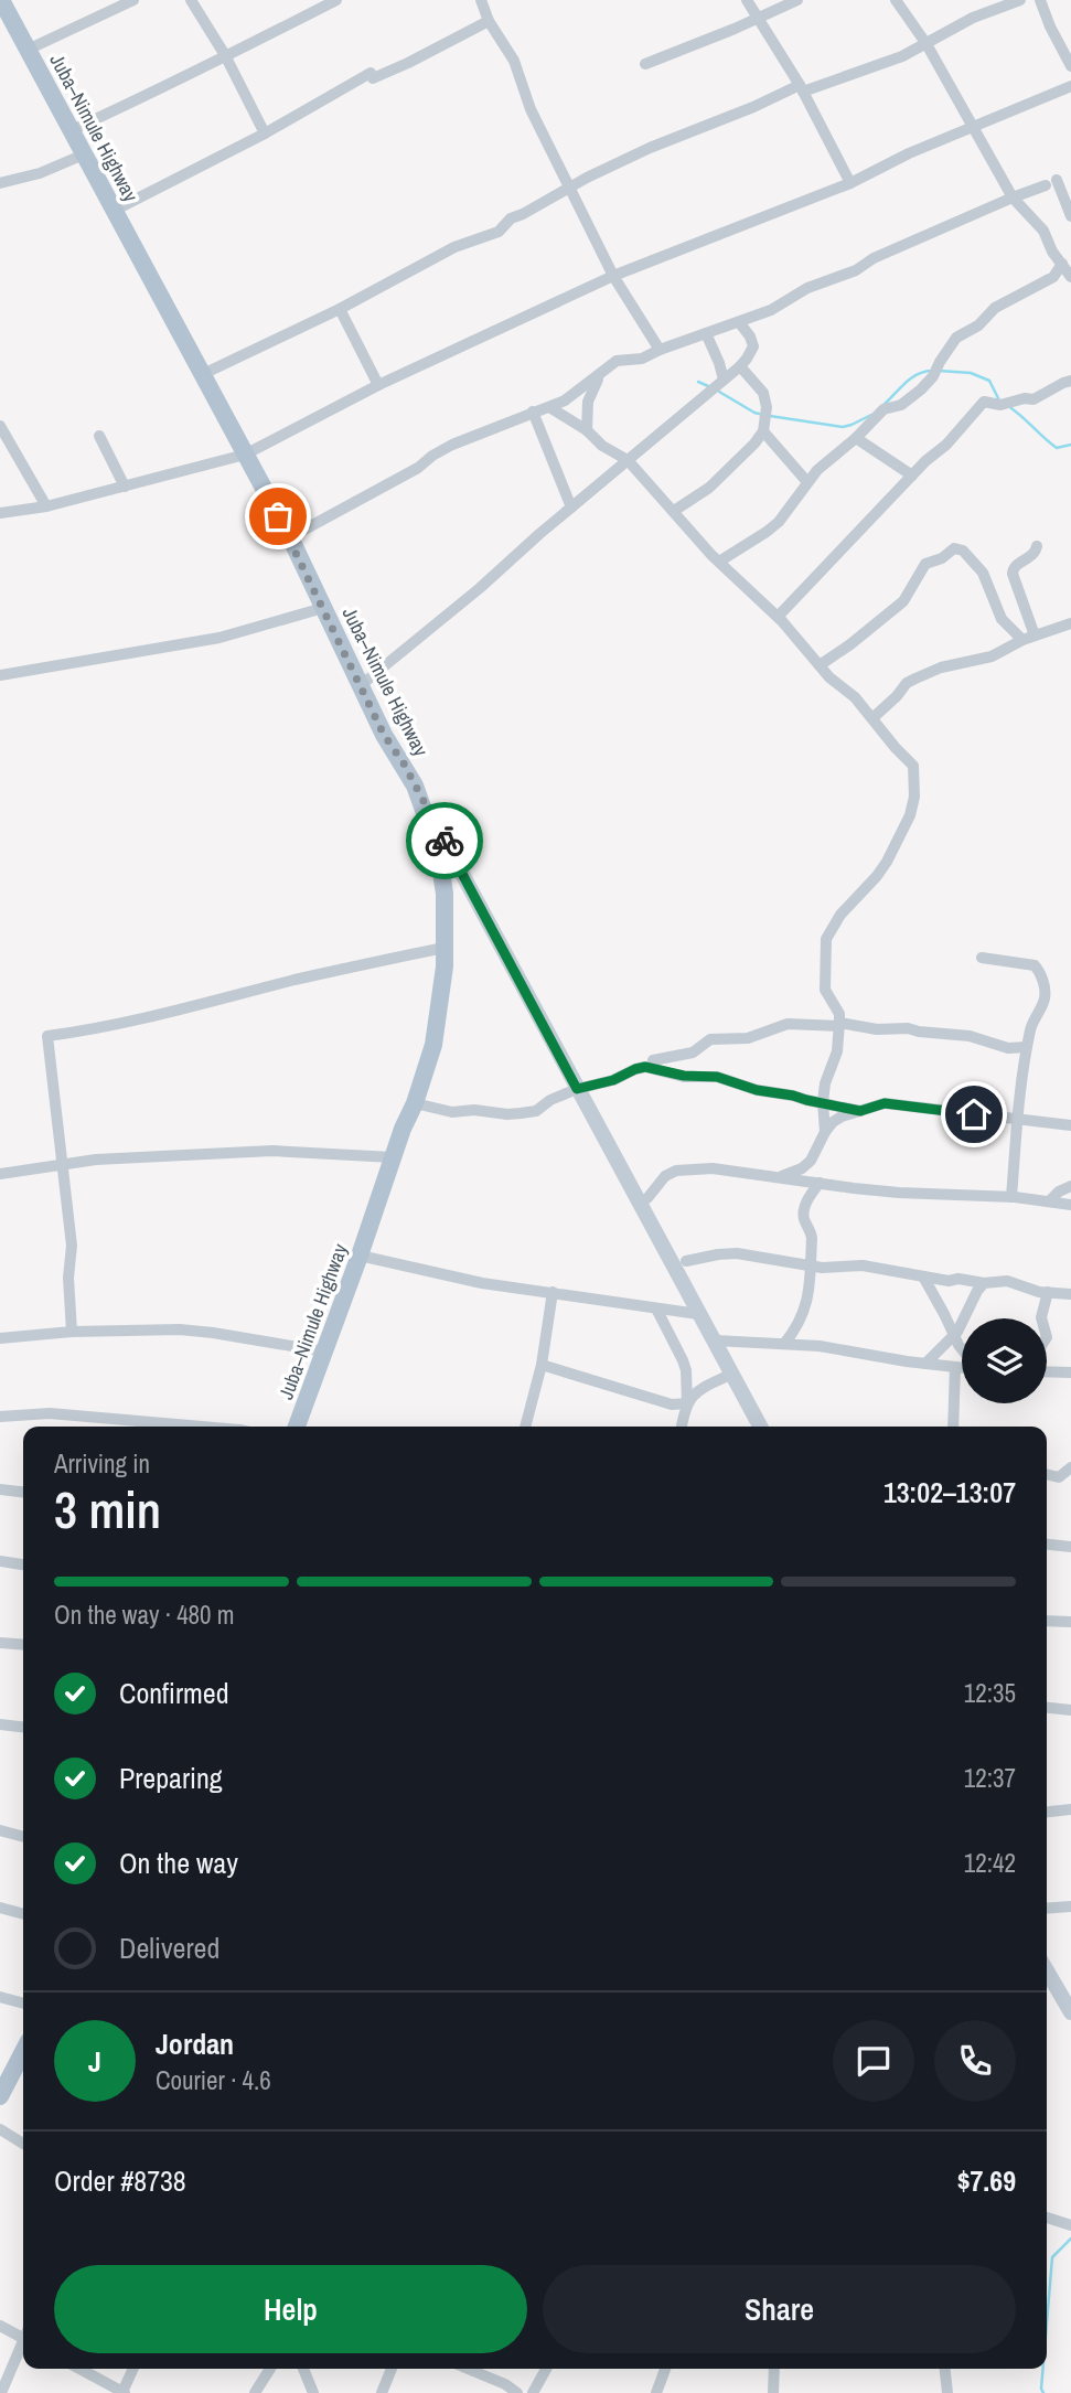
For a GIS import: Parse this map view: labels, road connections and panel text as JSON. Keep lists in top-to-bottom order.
{
  "streets": {
    "main road": ["Juba–Nimule Highway"]
  },
  "page": {
    "heading": ["3 min", "Arriving in", "13:02–13:07"],
    "panel": [
      "Jordan",
      "Courier · 4.6",
      "Order #8738",
      "$7.69"
    ],
    "bar": "On the way · 480 m",
    "list": [
      ["Confirmed", "12:35"],
      ["Preparing", "12:37"],
      ["On the way", "12:42"],
      "Delivered"
    ],
    "round": "J",
    "buttons": ["Help", "Share"]
  }
}
